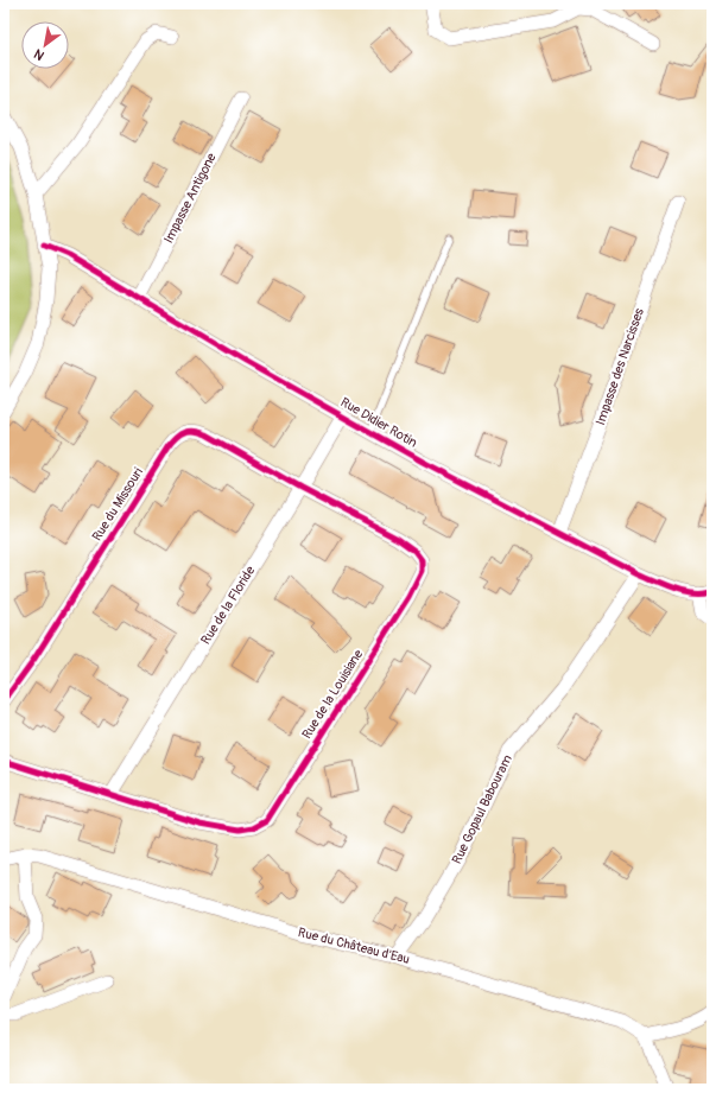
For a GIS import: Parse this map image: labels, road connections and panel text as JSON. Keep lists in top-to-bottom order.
{
  "streets": {
    "street": [
      "Impasse Antigone",
      "Impasse des Narcisses",
      "Rue Didier Rotin",
      "Rue du Missouri",
      "Rue de la Floride",
      "Rue de la Louisiane",
      "Rue Gopaul Babouram",
      "Rue du Château d'Eau"
    ]
  },
  "crossings": [
    ["Impasse Antigone", "Rue Didier Rotin"],
    ["Impasse des Narcisses", "Rue Didier Rotin"],
    ["Rue Didier Rotin", "Rue de la Floride"],
    ["Rue Didier Rotin", "Rue Gopaul Babouram"],
    ["Rue du Missouri", "Rue de la Floride"],
    ["Rue du Missouri", "Rue de la Louisiane"],
    ["Rue de la Floride", "Rue de la Louisiane"],
    ["Rue Gopaul Babouram", "Rue du Château d'Eau"]
  ],
  "north": "bottom left"
}
